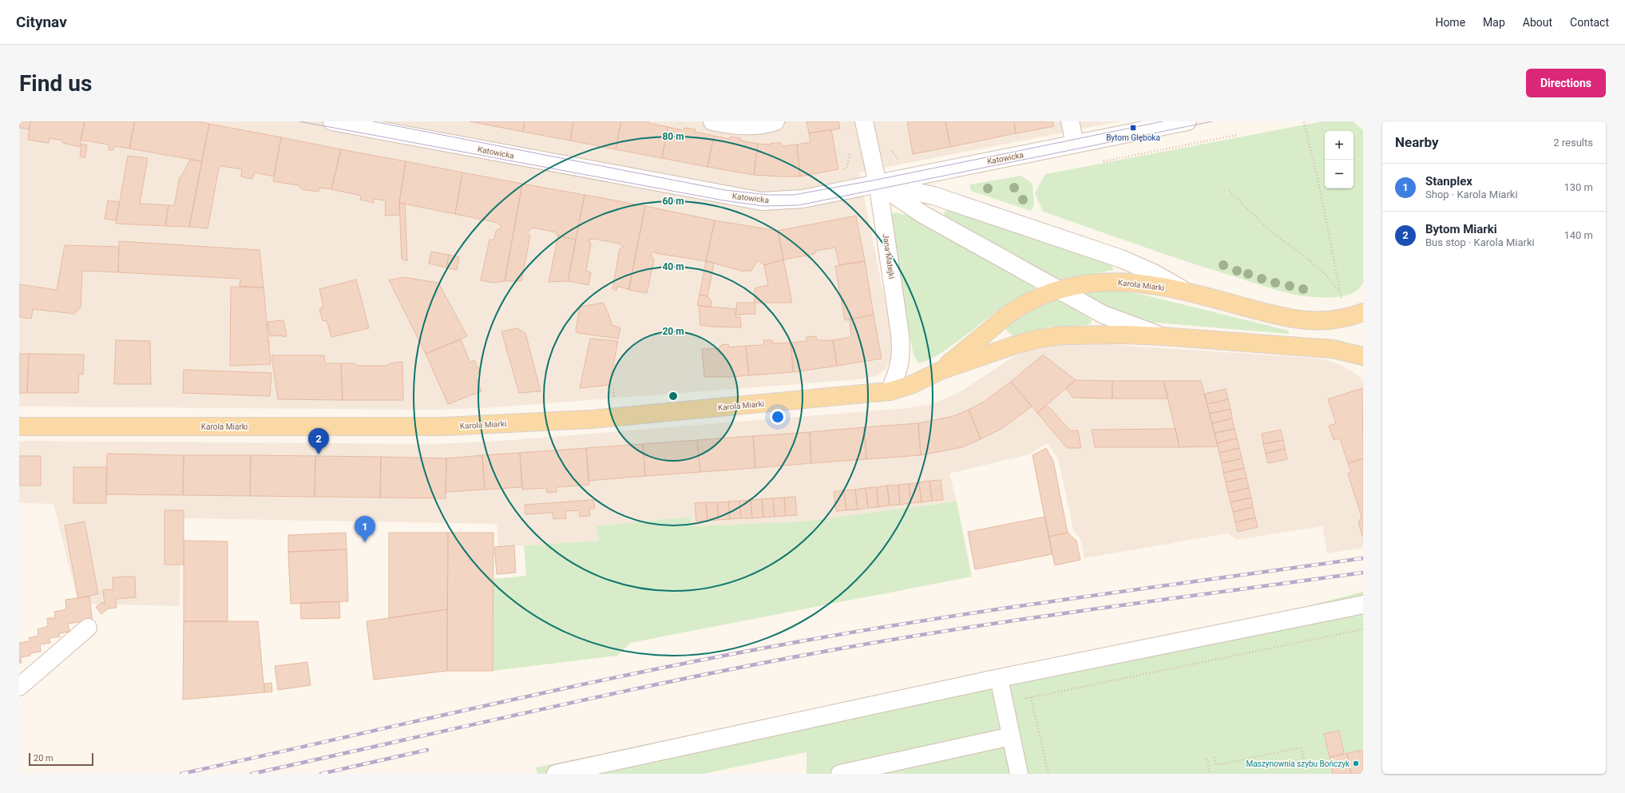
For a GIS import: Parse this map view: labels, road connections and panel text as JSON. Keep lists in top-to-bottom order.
{
  "streets": {
    "main road": ["Karola Miarki"],
    "street": ["Katowicka", "Jana Matejki"]
  },
  "crossings": [
    ["Katowicka", "Jana Matejki"],
    ["Jana Matejki", "Karola Miarki"]
  ],
  "places": {
    "transit": ["Bytom Głęboka"],
    "other": ["Maszynownia szybu Bończyk"]
  },
  "scale_bar": "20 m",
  "page": {
    "header": "Citynav",
    "nav": [
      "Home",
      "Map",
      "About",
      "Contact"
    ],
    "buttons": "Directions",
    "title": "Find us",
    "heading": ["Nearby", "2 results"],
    "map_buttons": ["+", "−"],
    "list": [
      {
        "mark": "1",
        "name": "Stanplex",
        "note": "Shop · Karola Miarki",
        "value": "130 m"
      },
      {
        "mark": "2",
        "name": "Bytom Miarki",
        "note": "Bus stop · Karola Miarki",
        "value": "140 m"
      }
    ],
    "pins": ["2", "1"],
    "scale": "20 m"
  },
  "rings": [
    "80 m",
    "60 m",
    "40 m",
    "20 m"
  ]
}
